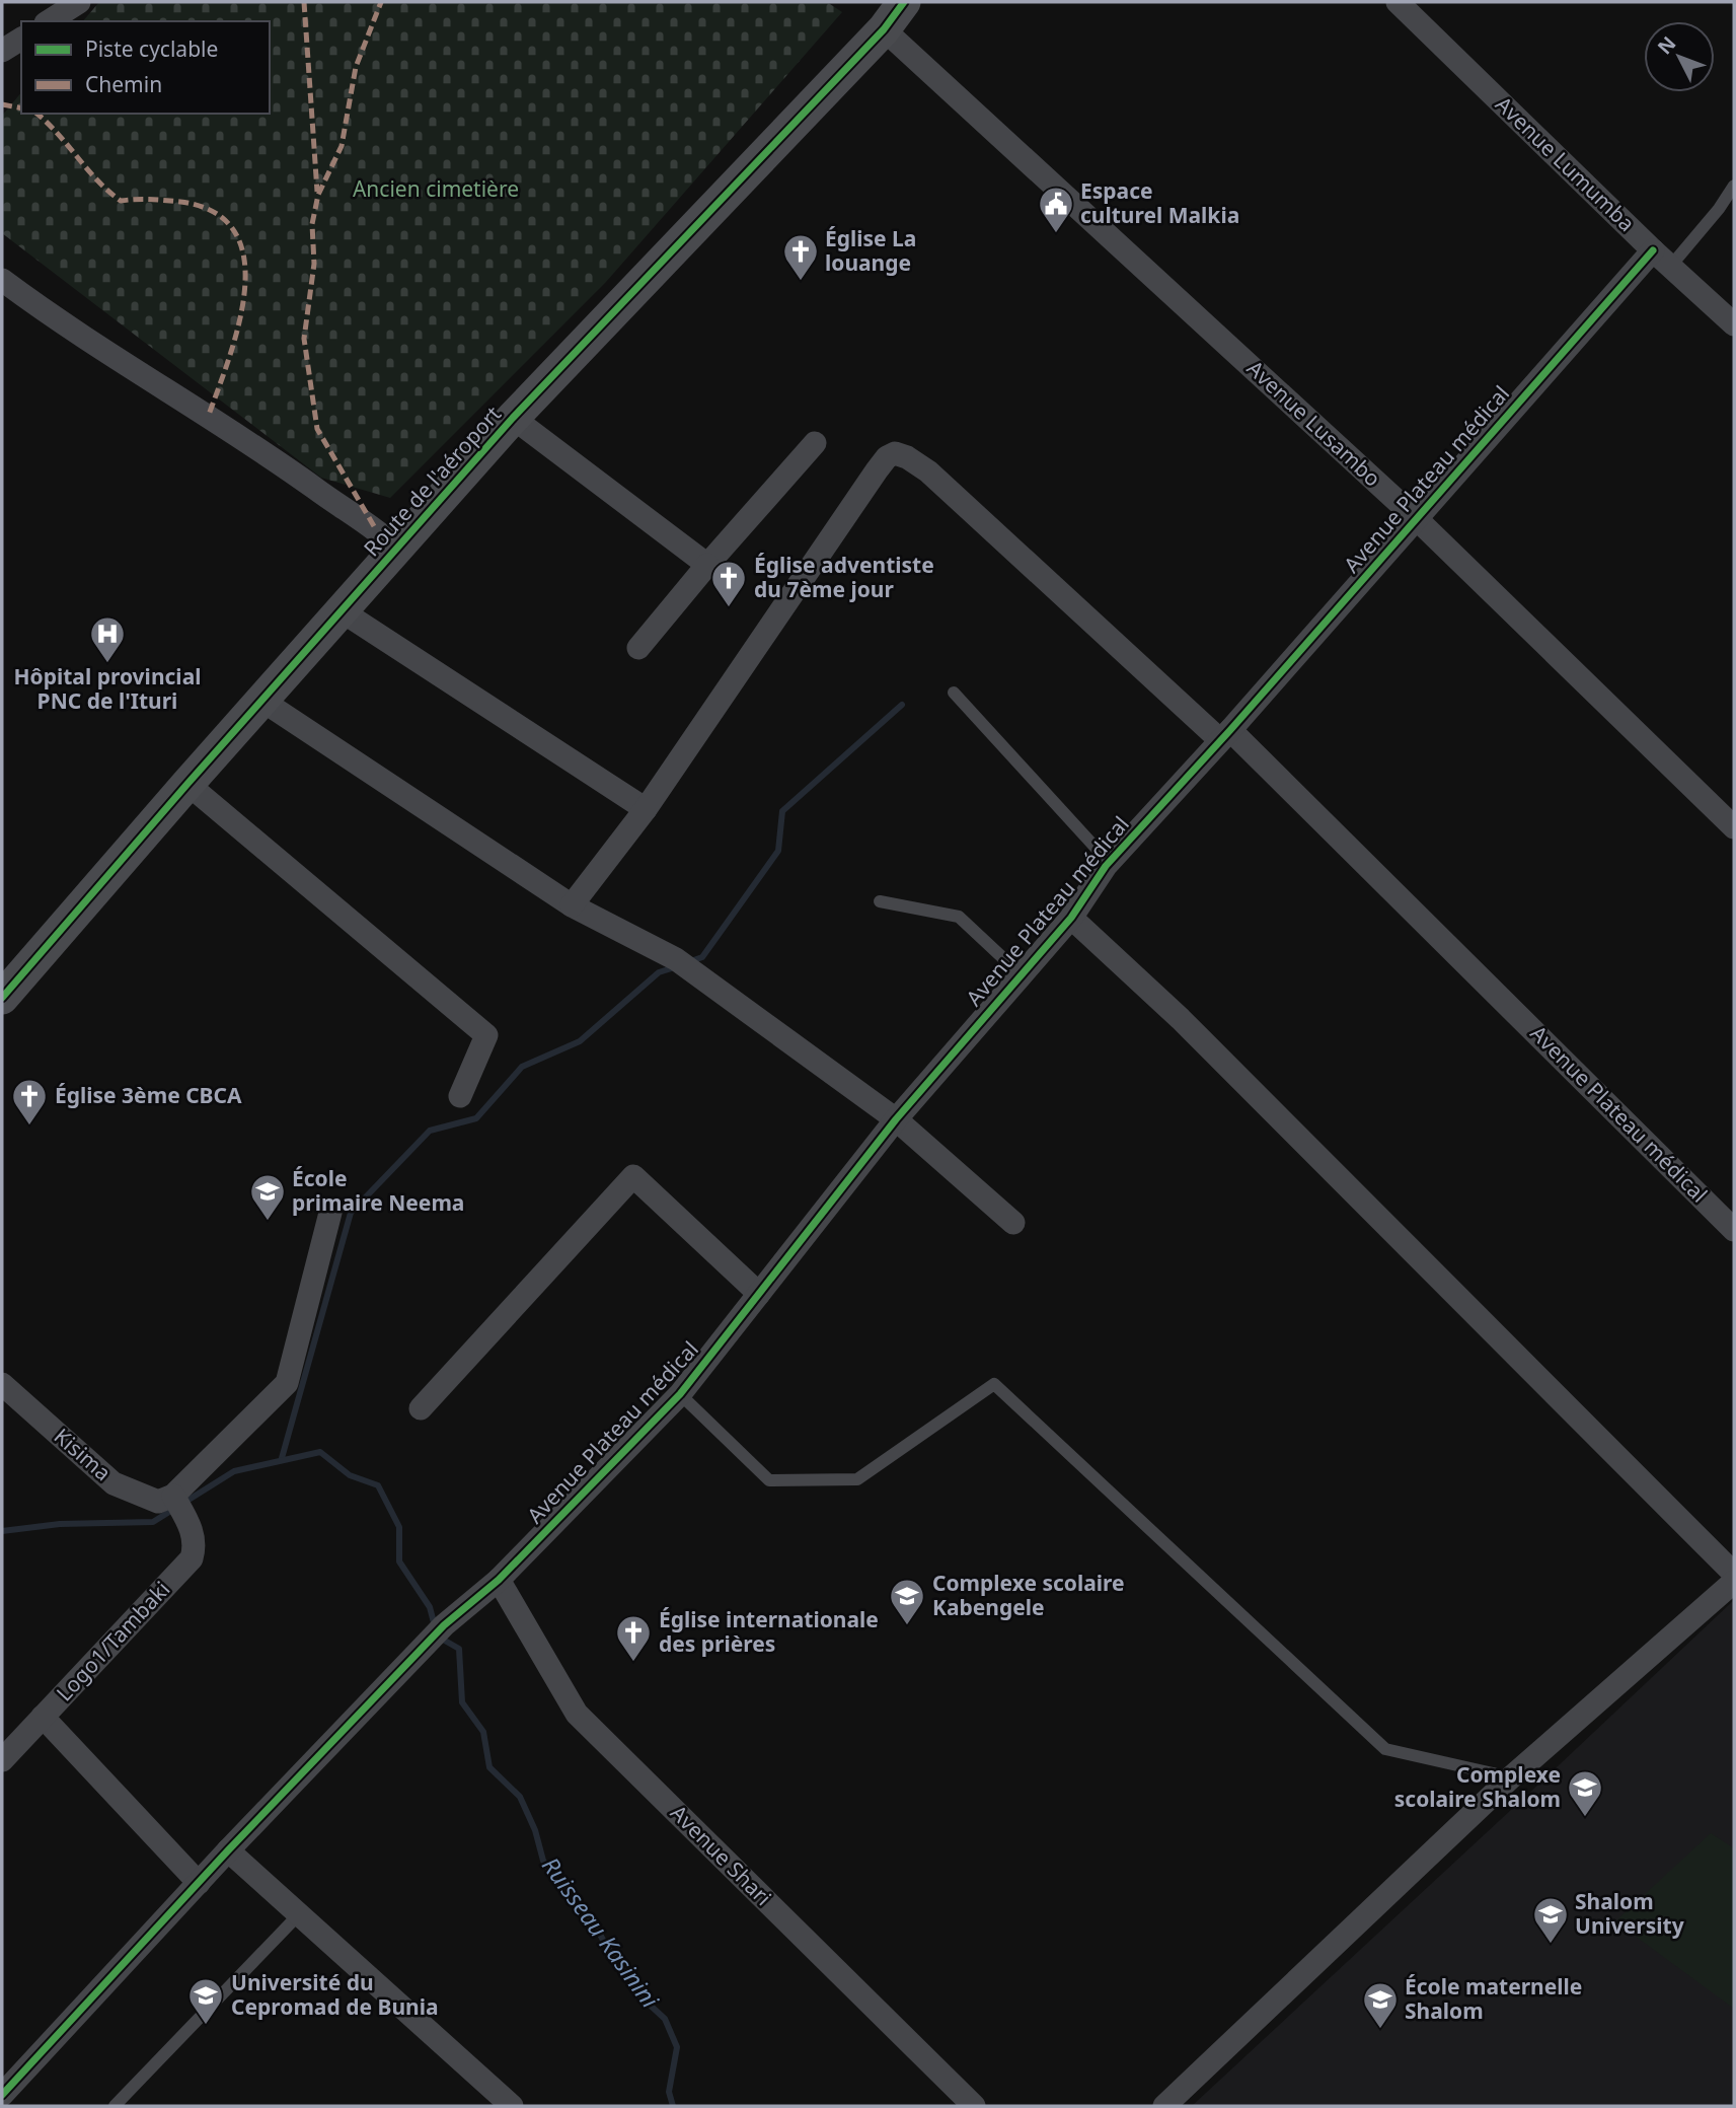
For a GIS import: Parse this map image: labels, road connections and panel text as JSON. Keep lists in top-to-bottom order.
{
  "streets": {
    "street": [
      "Avenue Lumumba",
      "Avenue Lusambo",
      "Avenue Plateau médical",
      "Route de l'aéroport",
      "Kisima",
      "Logo1/Tambaki",
      "Avenue Shari"
    ]
  },
  "crossings": [
    ["Avenue Lumumba", "Avenue Plateau médical"],
    ["Avenue Lusambo", "Avenue Plateau médical"],
    ["Avenue Lusambo", "Route de l'aéroport"],
    ["Avenue Plateau médical", "Avenue Shari"],
    ["Kisima", "Logo1/Tambaki"]
  ],
  "water": ["Ruisseau Kasinini"],
  "parks": ["Ancien cimetière"],
  "places": {
    "public building": ["Espace culturel Malkia"],
    "church": [
      "Église La louange",
      "Église adventiste du 7ème jour",
      "Église 3ème CBCA",
      "Église internationale des prières"
    ],
    "hospital": ["Hôpital provincial PNC de l'Ituri"],
    "school or university": [
      "École primaire Neema",
      "Complexe scolaire Kabengele",
      "Complexe scolaire Shalom",
      "Shalom University",
      "Université du Cepromad de Bunia",
      "École maternelle Shalom"
    ]
  },
  "legend": ["Piste cyclable", "Chemin"],
  "north": "top left"
}
